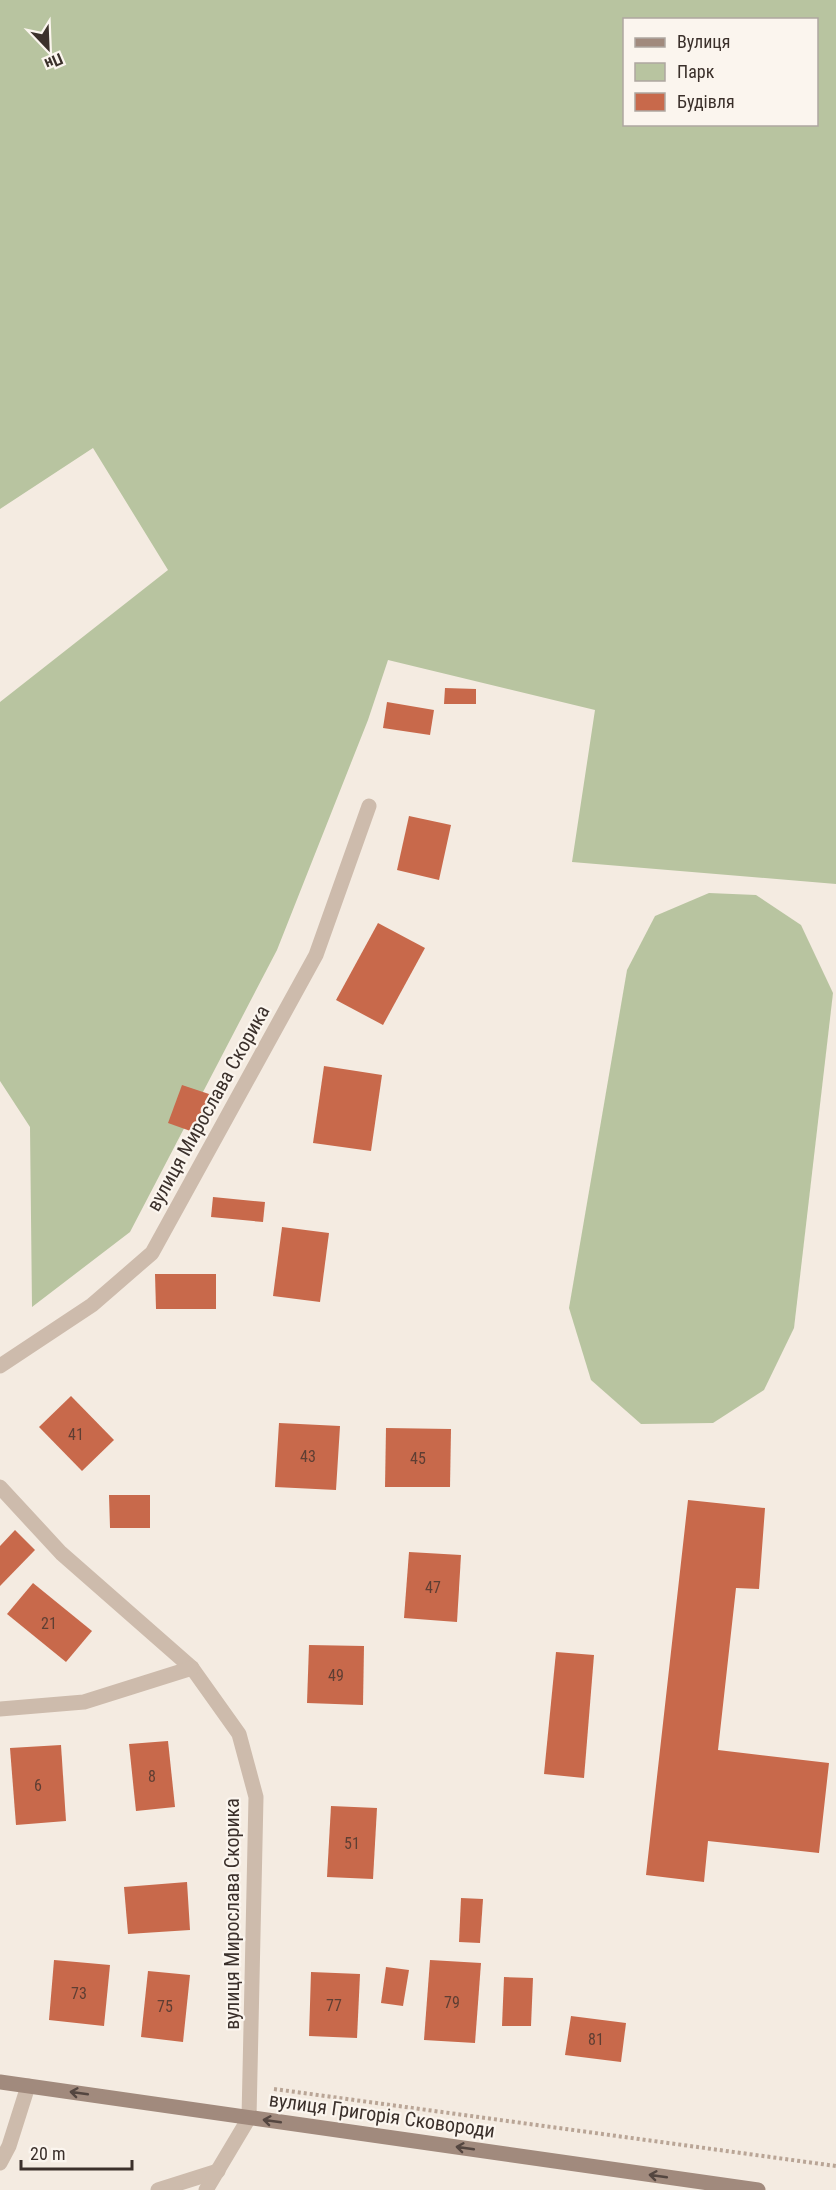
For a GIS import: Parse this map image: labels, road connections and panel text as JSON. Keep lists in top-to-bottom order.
{
  "streets": {
    "street": ["вулиця Мирослава Скорика", "вулиця Григорія Сковороди"]
  },
  "crossings": [
    ["вулиця Мирослава Скорика", "вулиця Григорія Сковороди"]
  ],
  "one_way": ["вулиця Григорія Сковороди"],
  "house_numbers": [
    "41",
    "43",
    "45",
    "47",
    "21",
    "49",
    "8",
    "6",
    "51",
    "73",
    "79",
    "77",
    "75",
    "81"
  ],
  "legend": ["Вулиця", "Парк", "Будівля"],
  "scale_bar": "20 m",
  "north": "bottom right"
}
